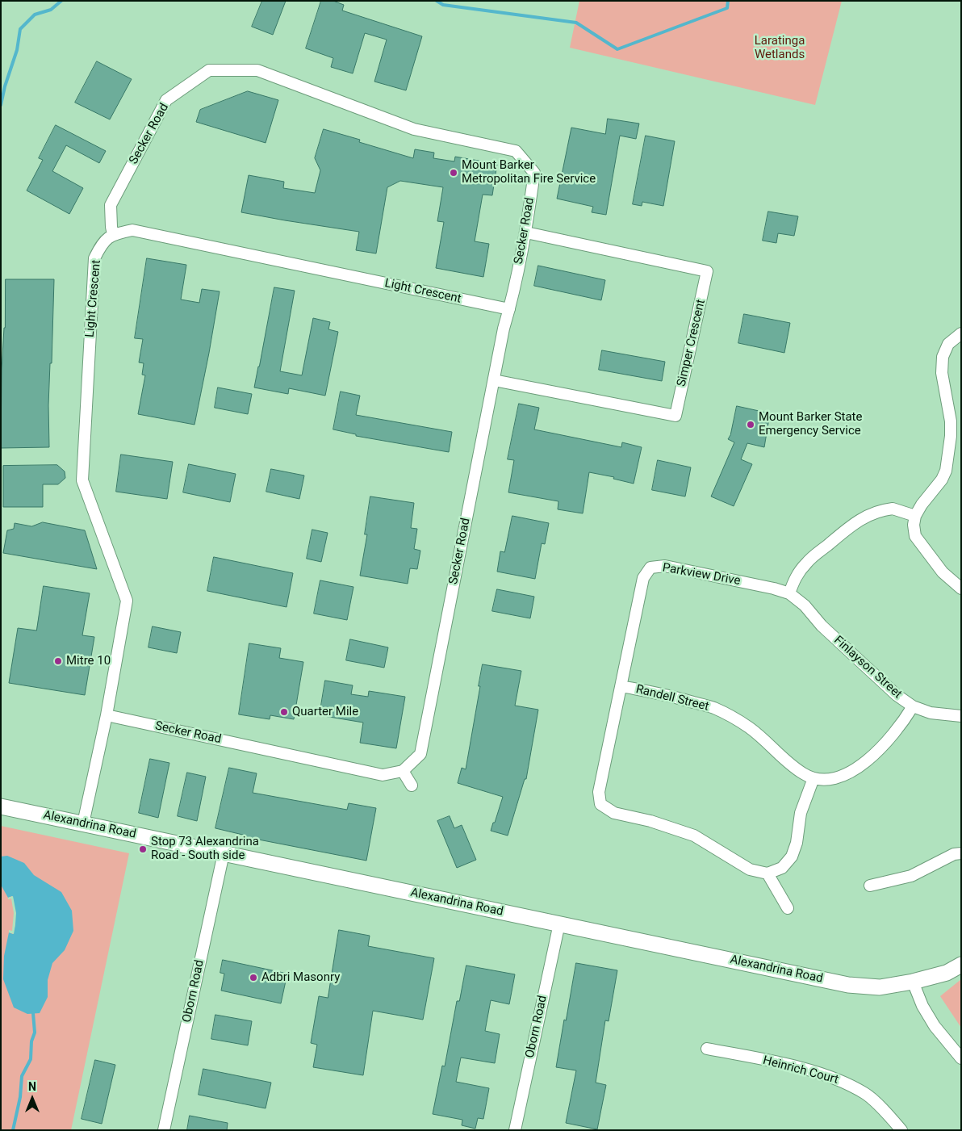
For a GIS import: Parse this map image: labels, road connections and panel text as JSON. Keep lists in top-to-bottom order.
{
  "streets": {
    "main road": ["Alexandrina Road"],
    "street": [
      "Secker Road",
      "Light Crescent",
      "Simper Crescent",
      "Parkview Drive",
      "Finlayson Street",
      "Randell Street",
      "Oborn Road",
      "Heinrich Court"
    ]
  },
  "crossings": [
    ["Secker Road", "Light Crescent"],
    ["Secker Road", "Simper Crescent"],
    ["Parkview Drive", "Finlayson Street"],
    ["Parkview Drive", "Randell Street"],
    ["Finlayson Street", "Randell Street"],
    ["Alexandrina Road", "Oborn Road"]
  ],
  "parks": ["Laratinga Wetlands"],
  "places": [
    "Mount Barker Metropolitan Fire Service",
    "Mount Barker State Emergency Service",
    "Mitre 10",
    "Quarter Mile",
    "Stop 73 Alexandrina Road - South side",
    "Adbri Masonry"
  ],
  "north": "top"
}
